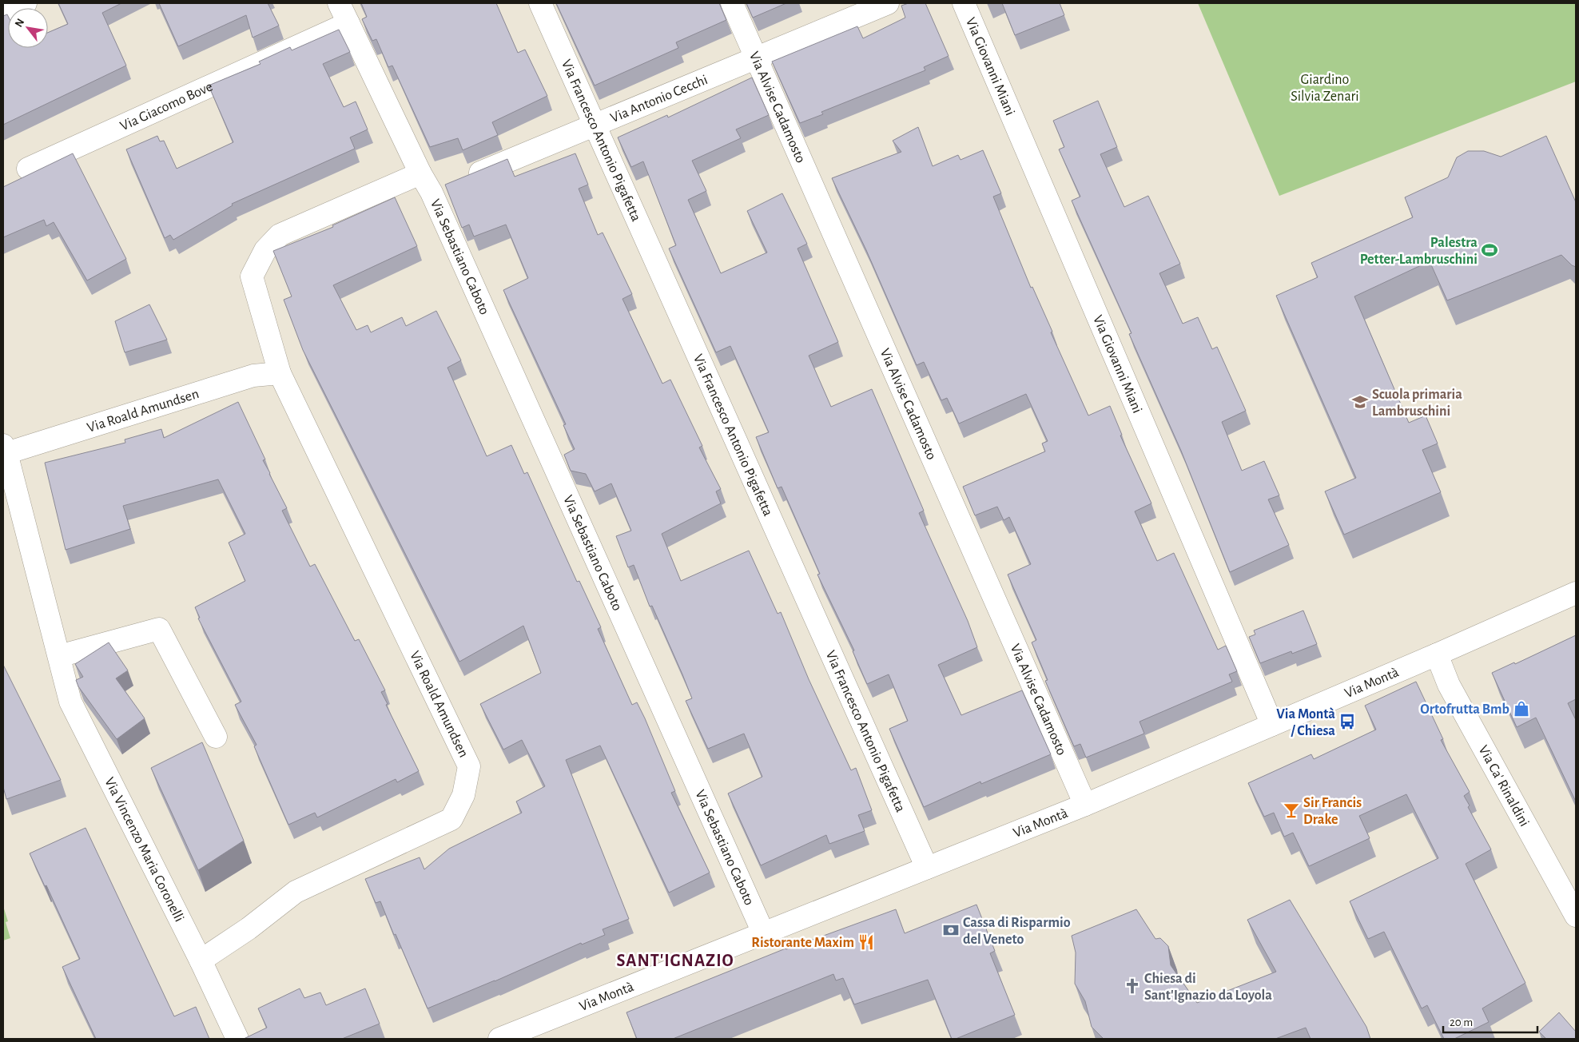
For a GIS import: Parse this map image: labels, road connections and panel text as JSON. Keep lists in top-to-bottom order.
{
  "streets": {
    "street": [
      "Via Giovanni Miani",
      "Via Antonio Cecchi",
      "Via Giacomo Bove",
      "Via Alvise Cadamosto",
      "Via Francesco Antonio Pigafetta",
      "Via Sebastiano Caboto",
      "Via Roald Amundsen",
      "Via Montà",
      "Via Ca' Rinaldini",
      "Via Vincenzo Maria Coronelli"
    ]
  },
  "crossings": [
    ["Via Giovanni Miani", "Via Montà"],
    ["Via Antonio Cecchi", "Via Alvise Cadamosto"],
    ["Via Antonio Cecchi", "Via Francesco Antonio Pigafetta"],
    ["Via Antonio Cecchi", "Via Sebastiano Caboto"],
    ["Via Giacomo Bove", "Via Sebastiano Caboto"],
    ["Via Alvise Cadamosto", "Via Montà"],
    ["Via Francesco Antonio Pigafetta", "Via Montà"],
    ["Via Sebastiano Caboto", "Via Roald Amundsen"],
    ["Via Sebastiano Caboto", "Via Montà"],
    ["Via Roald Amundsen", "Via Vincenzo Maria Coronelli"],
    ["Via Montà", "Via Ca' Rinaldini"]
  ],
  "districts": ["SANT'IGNAZIO"],
  "parks": ["Giardino Silvia Zenari"],
  "places": {
    "sports": ["Palestra Petter-Lambruschini"],
    "school or university": ["Scuola primaria Lambruschini"],
    "shop": ["Ortofrutta Bmb"],
    "bus stop": ["Via Montà / Chiesa"],
    "bar": ["Sir Francis Drake"],
    "bank": ["Cassa di Risparmio del Veneto"],
    "restaurant": ["Ristorante Maxim"],
    "church": ["Chiesa di Sant'Ignazio da Loyola"]
  },
  "scale_bar": "20 m",
  "north": "top left"
}
